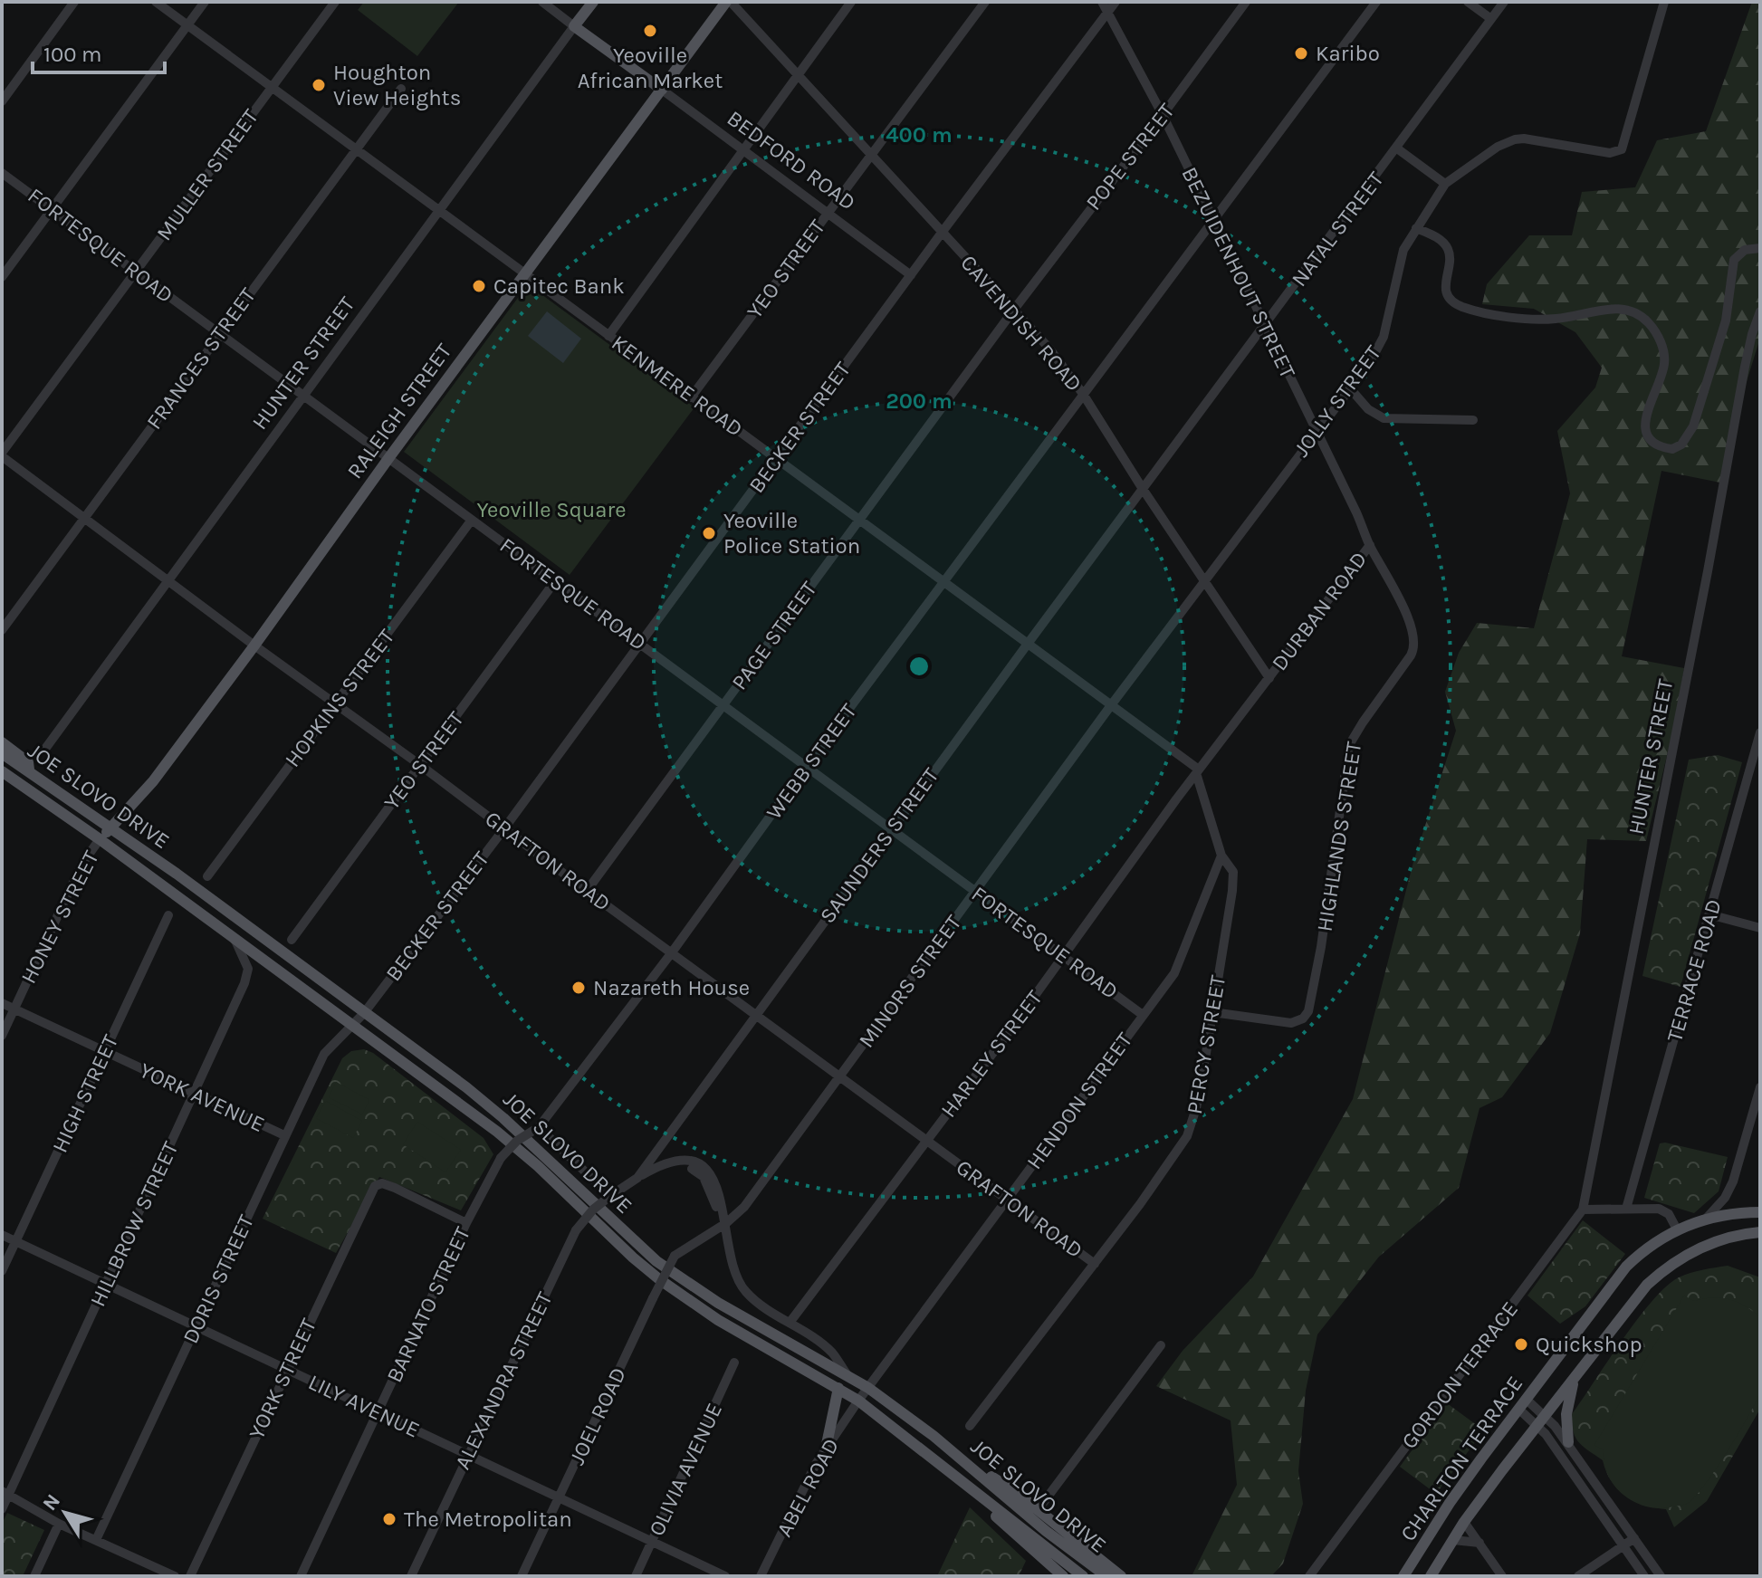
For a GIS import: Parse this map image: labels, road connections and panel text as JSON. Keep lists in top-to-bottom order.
{
  "streets": {
    "main road": [
      "BEDFORD ROAD",
      "HUNTER STREET",
      "RALEIGH STREET",
      "JOE SLOVO DRIVE",
      "CHARLTON TERRACE"
    ],
    "street": [
      "POPE STREET",
      "MULLER STREET",
      "NATAL STREET",
      "FORTESQUE ROAD",
      "YEO STREET",
      "BEZUIDENHOUT STREET",
      "CAVENDISH ROAD",
      "FRANCES STREET",
      "KENMERE ROAD",
      "JOLLY STREET",
      "BECKER STREET",
      "DURBAN ROAD",
      "PAGE STREET",
      "HOPKINS STREET",
      "WEBB STREET",
      "HIGHLANDS STREET",
      "SAUNDERS STREET",
      "GRAFTON ROAD",
      "HONEY STREET",
      "TERRACE ROAD",
      "MINORS STREET",
      "PERCY STREET",
      "HARLEY STREET",
      "HIGH STREET",
      "YORK AVENUE",
      "HENDON STREET",
      "HILLBROW STREET",
      "DORIS STREET",
      "BARNATO STREET",
      "GORDON TERRACE",
      "YORK STREET",
      "ALEXANDRA STREET",
      "LILY AVENUE",
      "JOEL ROAD",
      "OLIVIA AVENUE",
      "ABEL ROAD"
    ]
  },
  "crossings": [
    ["POPE STREET", "BEZUIDENHOUT STREET"],
    ["POPE STREET", "CAVENDISH ROAD"],
    ["POPE STREET", "PAGE STREET"],
    ["BEDFORD ROAD", "YEO STREET"],
    ["BEDFORD ROAD", "HUNTER STREET"],
    ["BEDFORD ROAD", "RALEIGH STREET"],
    ["BEDFORD ROAD", "BECKER STREET"],
    ["MULLER STREET", "FORTESQUE ROAD"],
    ["MULLER STREET", "KENMERE ROAD"],
    ["MULLER STREET", "GRAFTON ROAD"],
    ["NATAL STREET", "BEZUIDENHOUT STREET"],
    ["NATAL STREET", "CAVENDISH ROAD"],
    ["NATAL STREET", "SAUNDERS STREET"],
    ["FORTESQUE ROAD", "YEO STREET"],
    ["FORTESQUE ROAD", "FRANCES STREET"],
    ["FORTESQUE ROAD", "HUNTER STREET"],
    ["FORTESQUE ROAD", "RALEIGH STREET"],
    ["FORTESQUE ROAD", "BECKER STREET"],
    ["FORTESQUE ROAD", "PAGE STREET"],
    ["FORTESQUE ROAD", "HOPKINS STREET"],
    ["FORTESQUE ROAD", "WEBB STREET"],
    ["FORTESQUE ROAD", "SAUNDERS STREET"],
    ["FORTESQUE ROAD", "MINORS STREET"],
    ["FORTESQUE ROAD", "HARLEY STREET"],
    ["FORTESQUE ROAD", "HENDON STREET"],
    ["YEO STREET", "CAVENDISH ROAD"],
    ["YEO STREET", "KENMERE ROAD"],
    ["YEO STREET", "GRAFTON ROAD"],
    ["BEZUIDENHOUT STREET", "JOLLY STREET"],
    ["BEZUIDENHOUT STREET", "BECKER STREET"],
    ["BEZUIDENHOUT STREET", "DURBAN ROAD"],
    ["BEZUIDENHOUT STREET", "WEBB STREET"],
    ["BEZUIDENHOUT STREET", "HIGHLANDS STREET"],
    ["CAVENDISH ROAD", "JOLLY STREET"],
    ["CAVENDISH ROAD", "RALEIGH STREET"],
    ["CAVENDISH ROAD", "BECKER STREET"],
    ["CAVENDISH ROAD", "DURBAN ROAD"],
    ["CAVENDISH ROAD", "PAGE STREET"],
    ["CAVENDISH ROAD", "WEBB STREET"],
    ["CAVENDISH ROAD", "SAUNDERS STREET"],
    ["CAVENDISH ROAD", "MINORS STREET"],
    ["CAVENDISH ROAD", "HARLEY STREET"],
    ["FRANCES STREET", "KENMERE ROAD"],
    ["FRANCES STREET", "GRAFTON ROAD"],
    ["HUNTER STREET", "KENMERE ROAD"],
    ["HUNTER STREET", "GRAFTON ROAD"],
    ["HUNTER STREET", "GORDON TERRACE"],
    ["KENMERE ROAD", "RALEIGH STREET"],
    ["KENMERE ROAD", "BECKER STREET"],
    ["KENMERE ROAD", "PAGE STREET"],
    ["KENMERE ROAD", "WEBB STREET"],
    ["KENMERE ROAD", "SAUNDERS STREET"],
    ["KENMERE ROAD", "MINORS STREET"],
    ["KENMERE ROAD", "HARLEY STREET"],
    ["JOLLY STREET", "MINORS STREET"],
    ["RALEIGH STREET", "JOE SLOVO DRIVE"],
    ["RALEIGH STREET", "GRAFTON ROAD"],
    ["RALEIGH STREET", "HONEY STREET"],
    ["BECKER STREET", "JOE SLOVO DRIVE"],
    ["BECKER STREET", "GRAFTON ROAD"],
    ["BECKER STREET", "DORIS STREET"],
    ["DURBAN ROAD", "HIGHLANDS STREET"],
    ["DURBAN ROAD", "HARLEY STREET"],
    ["PAGE STREET", "GRAFTON ROAD"],
    ["HOPKINS STREET", "GRAFTON ROAD"],
    ["WEBB STREET", "GRAFTON ROAD"],
    ["WEBB STREET", "BARNATO STREET"],
    ["JOE SLOVO DRIVE", "HONEY STREET"],
    ["JOE SLOVO DRIVE", "HENDON STREET"],
    ["JOE SLOVO DRIVE", "HILLBROW STREET"],
    ["JOE SLOVO DRIVE", "DORIS STREET"],
    ["JOE SLOVO DRIVE", "ABEL ROAD"],
    ["HIGHLANDS STREET", "PERCY STREET"],
    ["SAUNDERS STREET", "GRAFTON ROAD"],
    ["SAUNDERS STREET", "ALEXANDRA STREET"],
    ["GRAFTON ROAD", "MINORS STREET"],
    ["GRAFTON ROAD", "PERCY STREET"],
    ["GRAFTON ROAD", "HARLEY STREET"],
    ["GRAFTON ROAD", "HENDON STREET"],
    ["HONEY STREET", "YORK AVENUE"],
    ["MINORS STREET", "JOEL ROAD"],
    ["PERCY STREET", "HENDON STREET"],
    ["HIGH STREET", "YORK AVENUE"],
    ["HIGH STREET", "LILY AVENUE"],
    ["YORK AVENUE", "HILLBROW STREET"],
    ["YORK AVENUE", "DORIS STREET"],
    ["HENDON STREET", "ABEL ROAD"],
    ["HILLBROW STREET", "LILY AVENUE"],
    ["DORIS STREET", "LILY AVENUE"],
    ["BARNATO STREET", "YORK STREET"],
    ["BARNATO STREET", "LILY AVENUE"],
    ["YORK STREET", "LILY AVENUE"],
    ["ALEXANDRA STREET", "LILY AVENUE"],
    ["LILY AVENUE", "JOEL ROAD"],
    ["LILY AVENUE", "OLIVIA AVENUE"]
  ],
  "parks": ["Yeoville Square"],
  "places": [
    "Yeoville African Market",
    "Karibo",
    "Houghton View Heights",
    "Capitec Bank",
    "Yeoville Police Station",
    "Nazareth House",
    "Quickshop",
    "The Metropolitan"
  ],
  "scale_bar": "100 m",
  "north": "top left",
  "rings": ["400 m", "200 m"]
}
